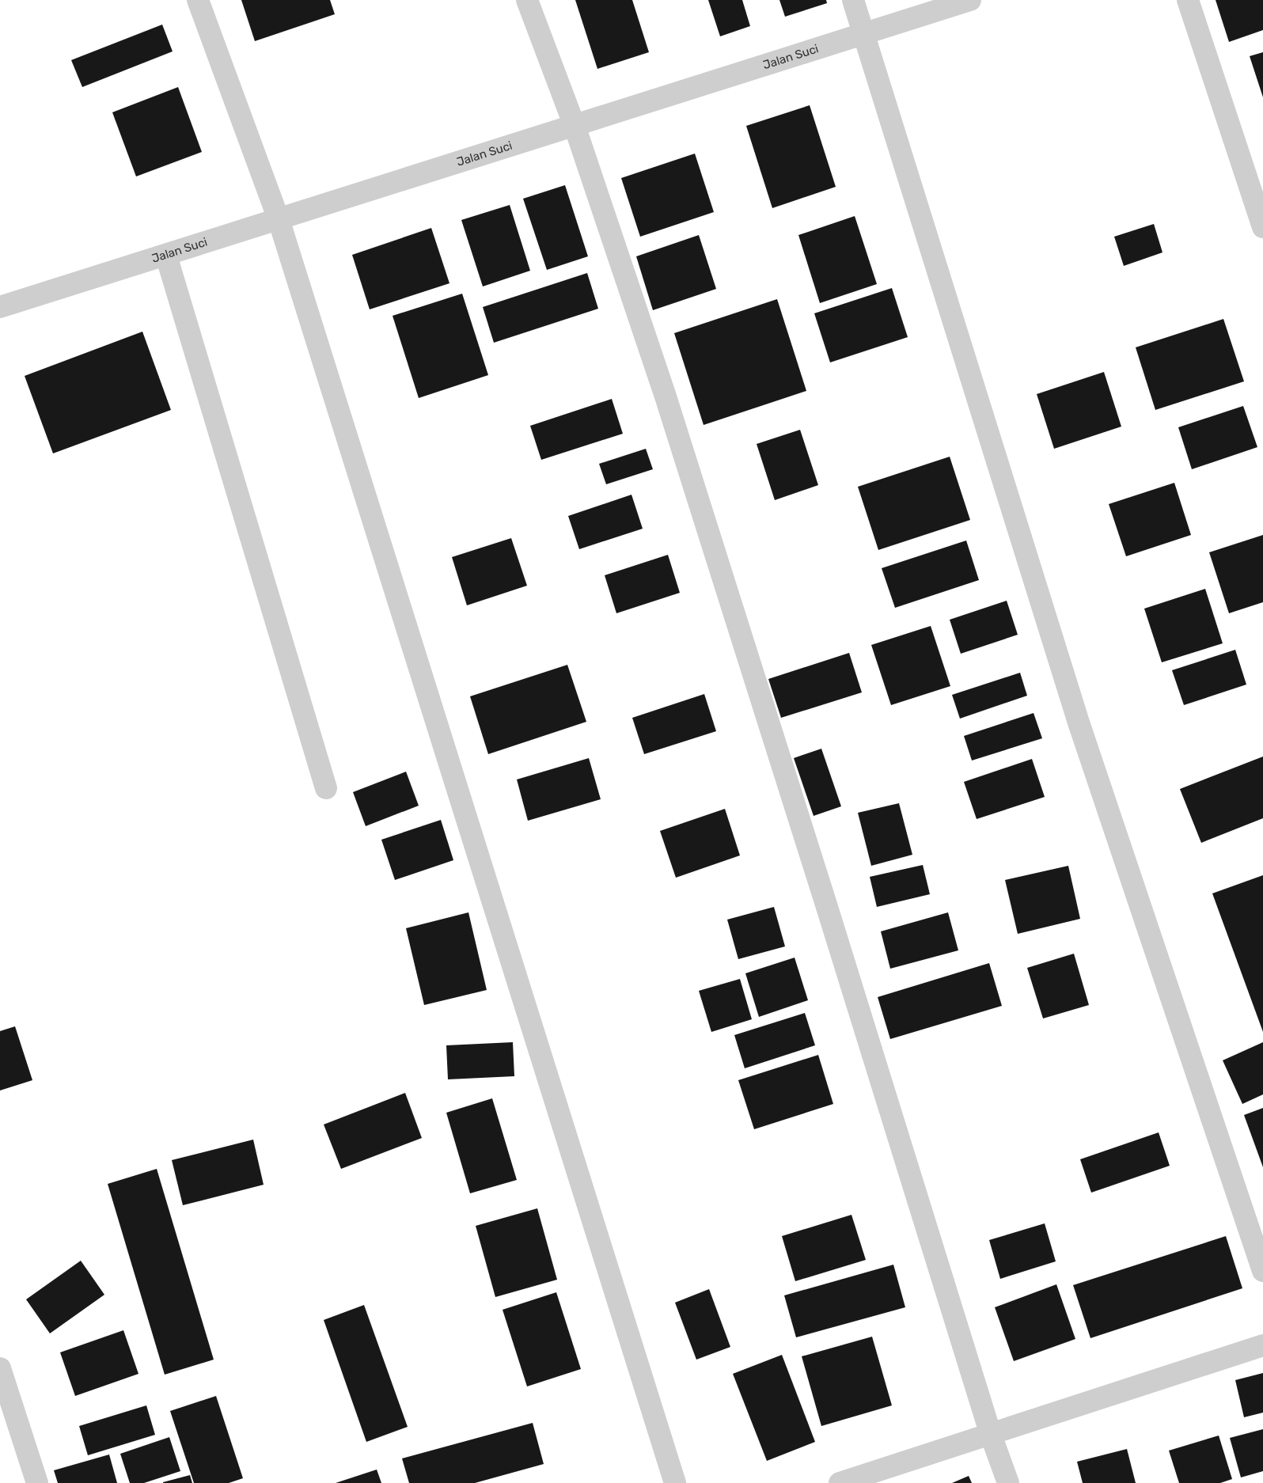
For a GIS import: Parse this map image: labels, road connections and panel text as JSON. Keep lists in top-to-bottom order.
{
  "streets": {
    "street": ["Jalan Suci"]
  }
}
